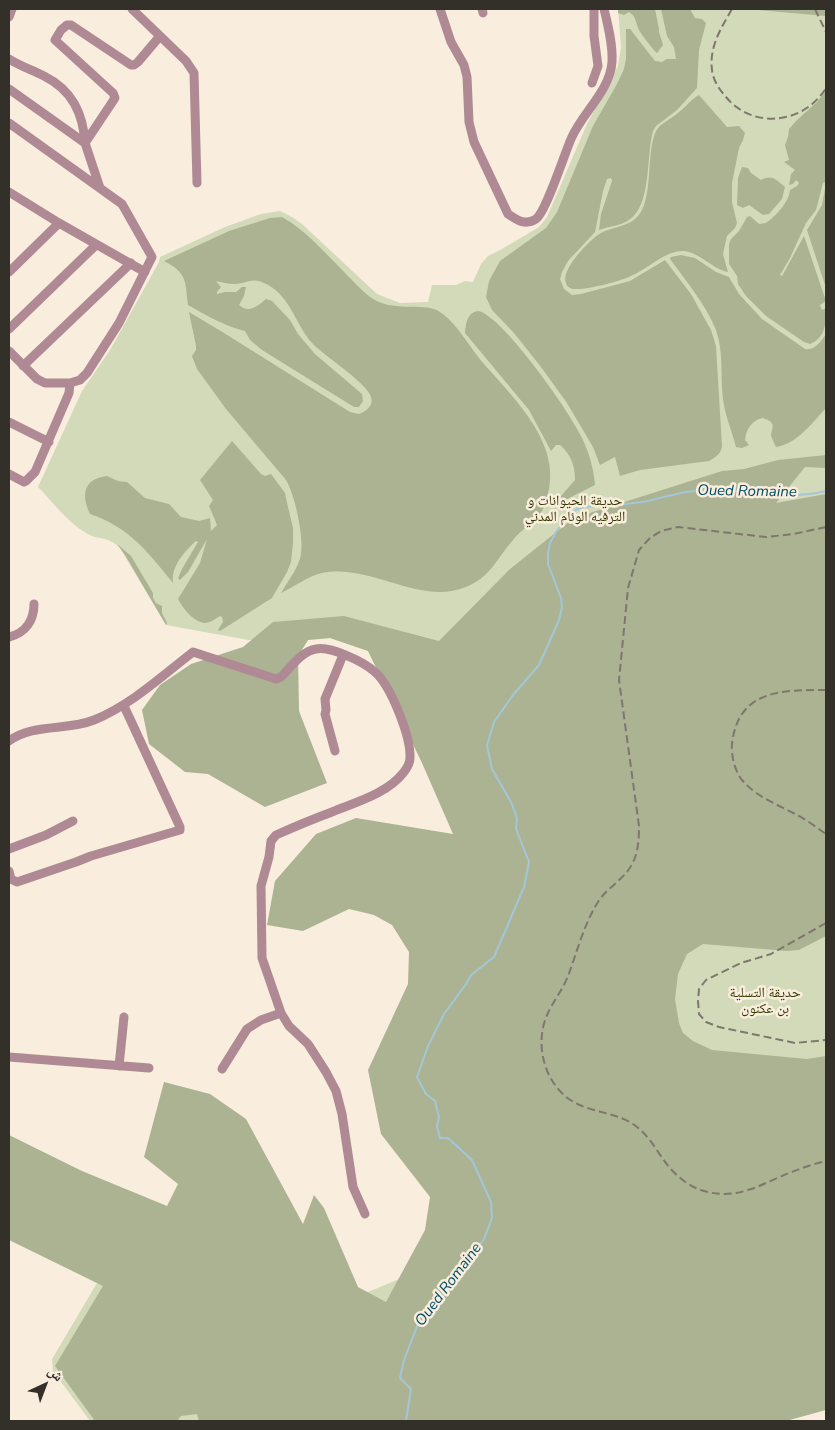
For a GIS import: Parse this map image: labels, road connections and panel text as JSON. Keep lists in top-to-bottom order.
{
  "water": ["Oued Romaine"],
  "parks": ["حديقة الحيوانات و الترفيه الوئام المدني", "حديقة التسلية بن عكنون"],
  "north": "top right"
}
